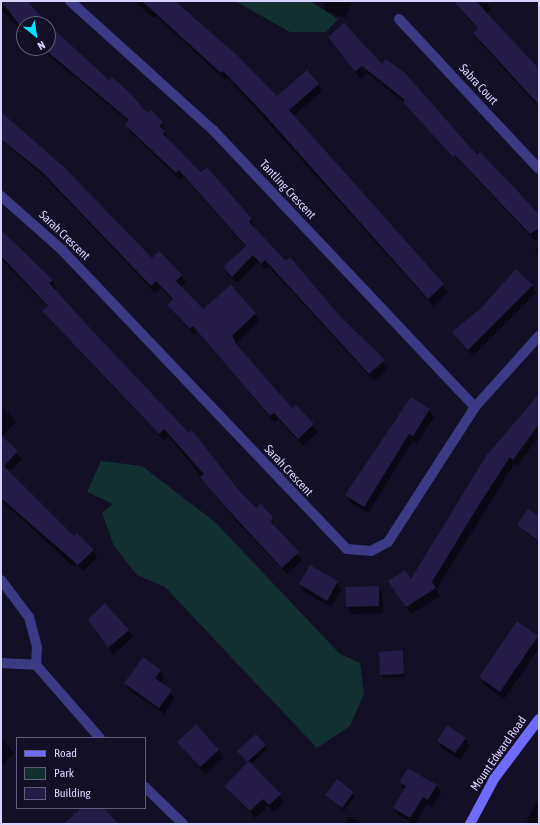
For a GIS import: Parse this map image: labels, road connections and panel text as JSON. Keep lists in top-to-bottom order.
{
  "streets": {
    "street": [
      "Sabra Court",
      "Tantling Crescent",
      "Sarah Crescent",
      "Mount Edward Road"
    ]
  },
  "crossings": [
    ["Tantling Crescent", "Sarah Crescent"]
  ],
  "legend": ["Road", "Park", "Building"],
  "north": "bottom right"
}
